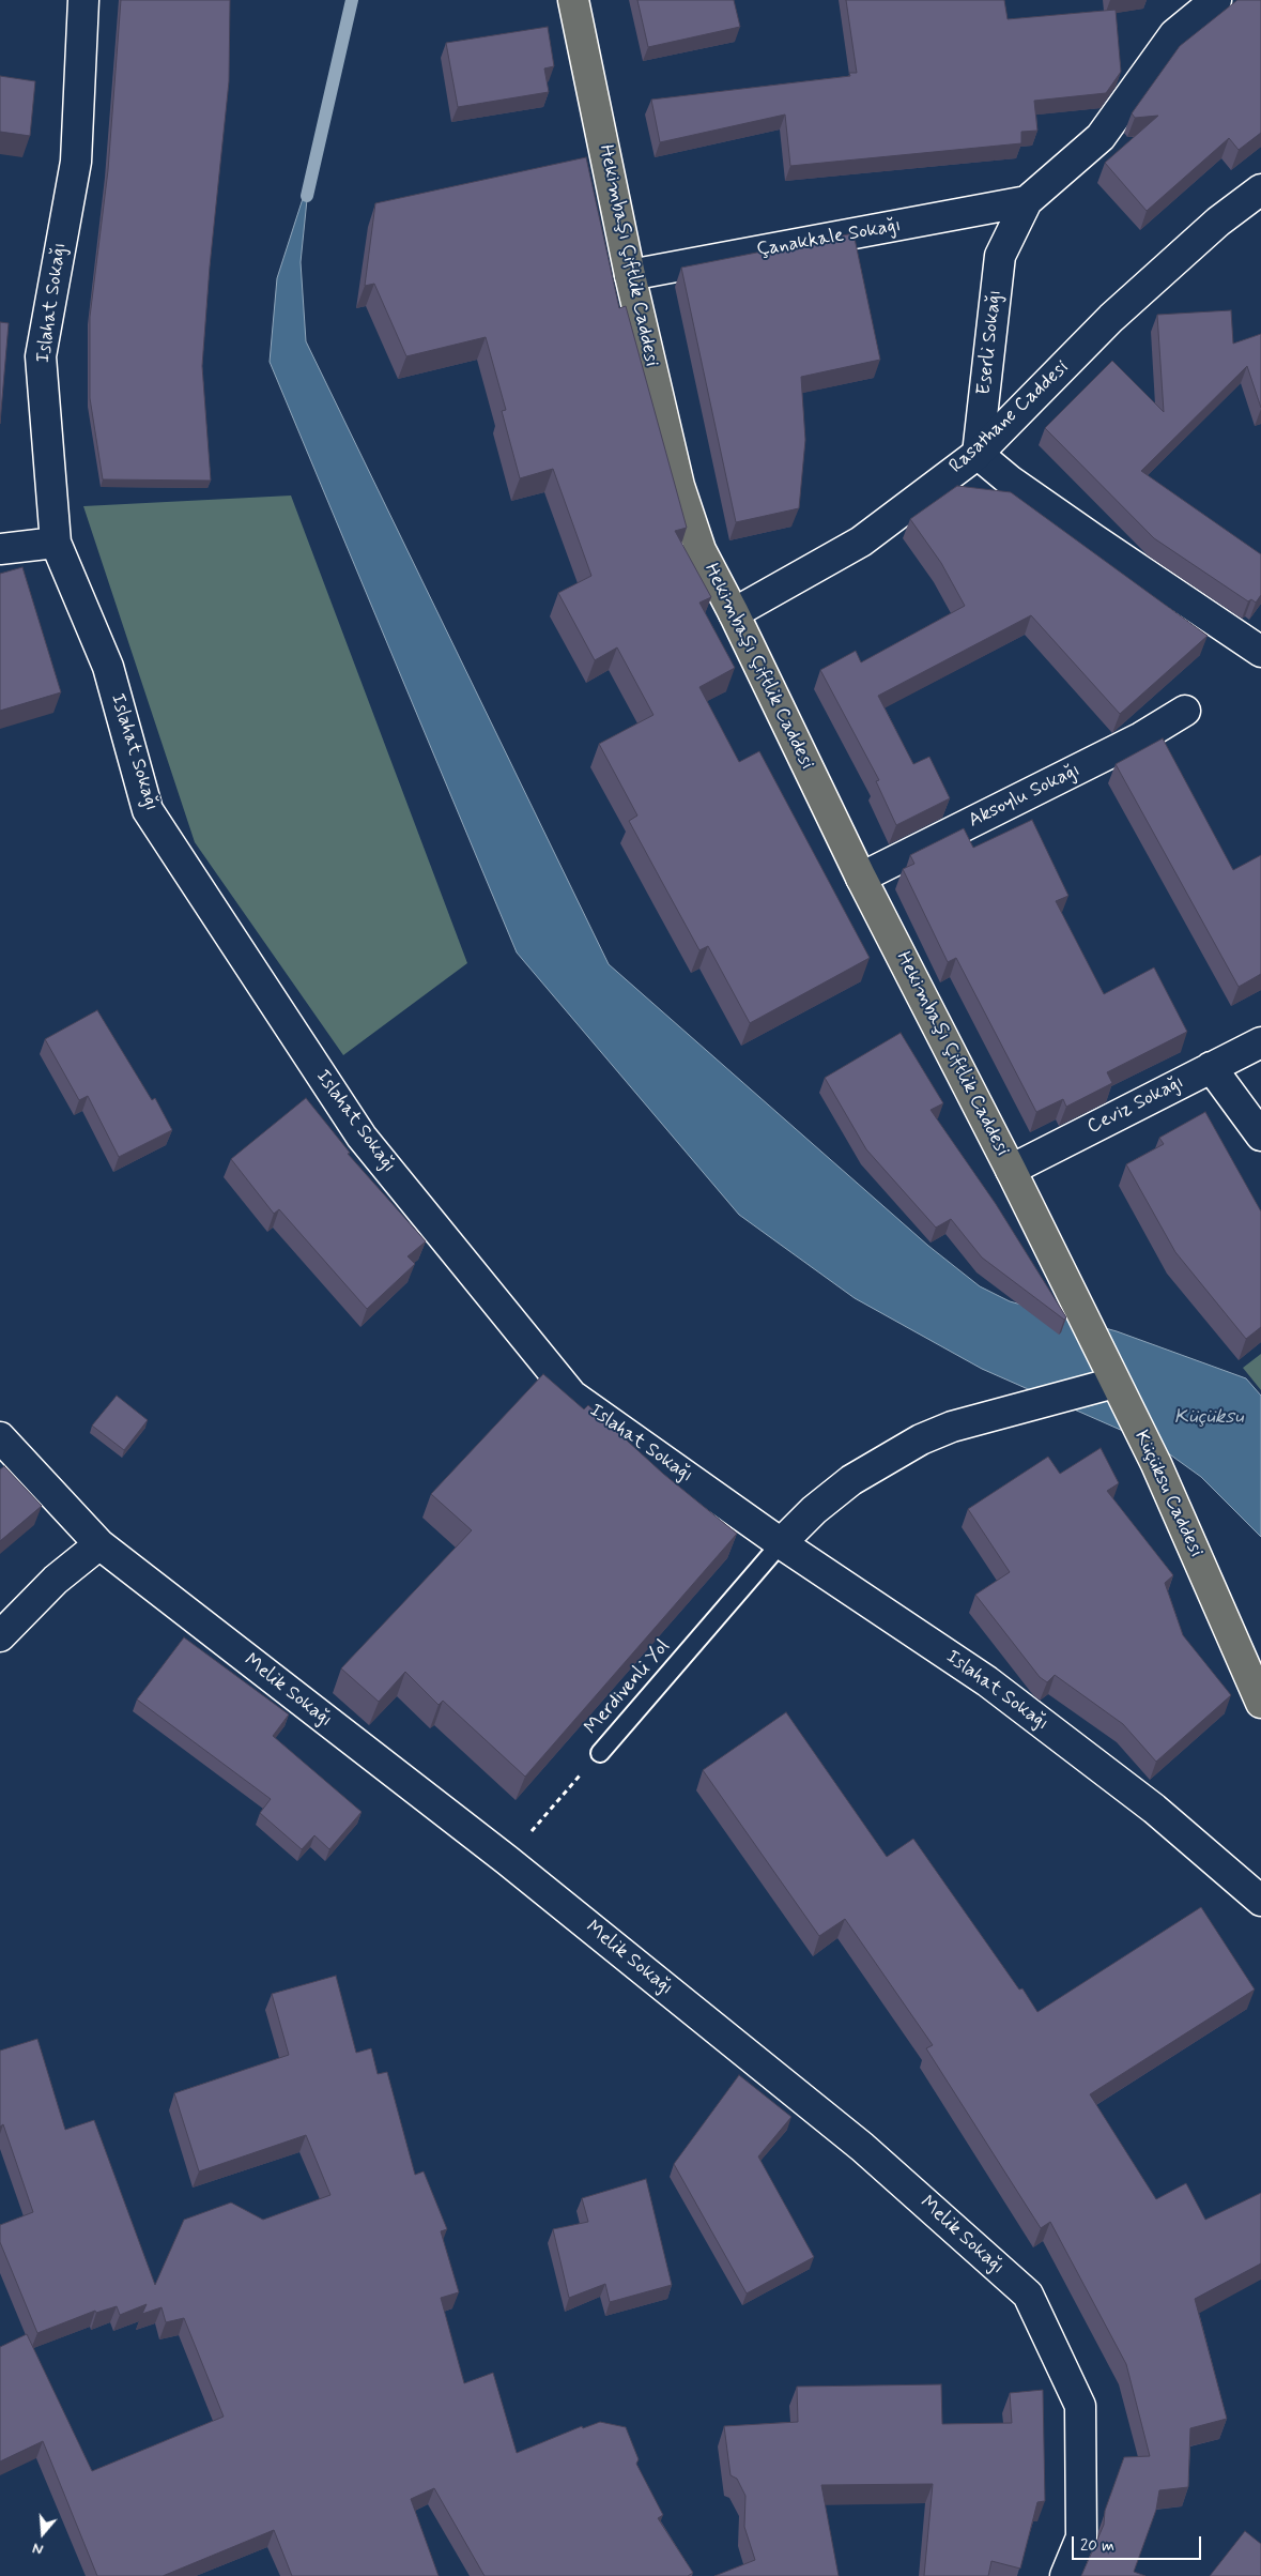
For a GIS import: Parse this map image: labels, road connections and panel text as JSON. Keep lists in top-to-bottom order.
{
  "streets": {
    "main road": ["Hekimbaşı Çiftlik Caddesi", "Küçüksu Caddesi"],
    "street": [
      "Çanakkale Sokağı",
      "Islahat Sokağı",
      "Eserli Sokağı",
      "Rasathane Caddesi",
      "Aksoylu Sokağı",
      "Ceviz Sokağı",
      "Melik Sokağı"
    ],
    "lane": ["Merdivenli Yol"]
  },
  "crossings": [
    ["Çanakkale Sokağı", "Hekimbaşı Çiftlik Caddesi"],
    ["Çanakkale Sokağı", "Eserli Sokağı"],
    ["Hekimbaşı Çiftlik Caddesi", "Rasathane Caddesi"],
    ["Hekimbaşı Çiftlik Caddesi", "Aksoylu Sokağı"],
    ["Hekimbaşı Çiftlik Caddesi", "Ceviz Sokağı"],
    ["Hekimbaşı Çiftlik Caddesi", "Küçüksu Caddesi"],
    ["Islahat Sokağı", "Merdivenli Yol"],
    ["Eserli Sokağı", "Rasathane Caddesi"],
    ["Merdivenli Yol", "Melik Sokağı"]
  ],
  "water": ["Küçüksu"],
  "scale_bar": "20 m",
  "north": "bottom"
}
